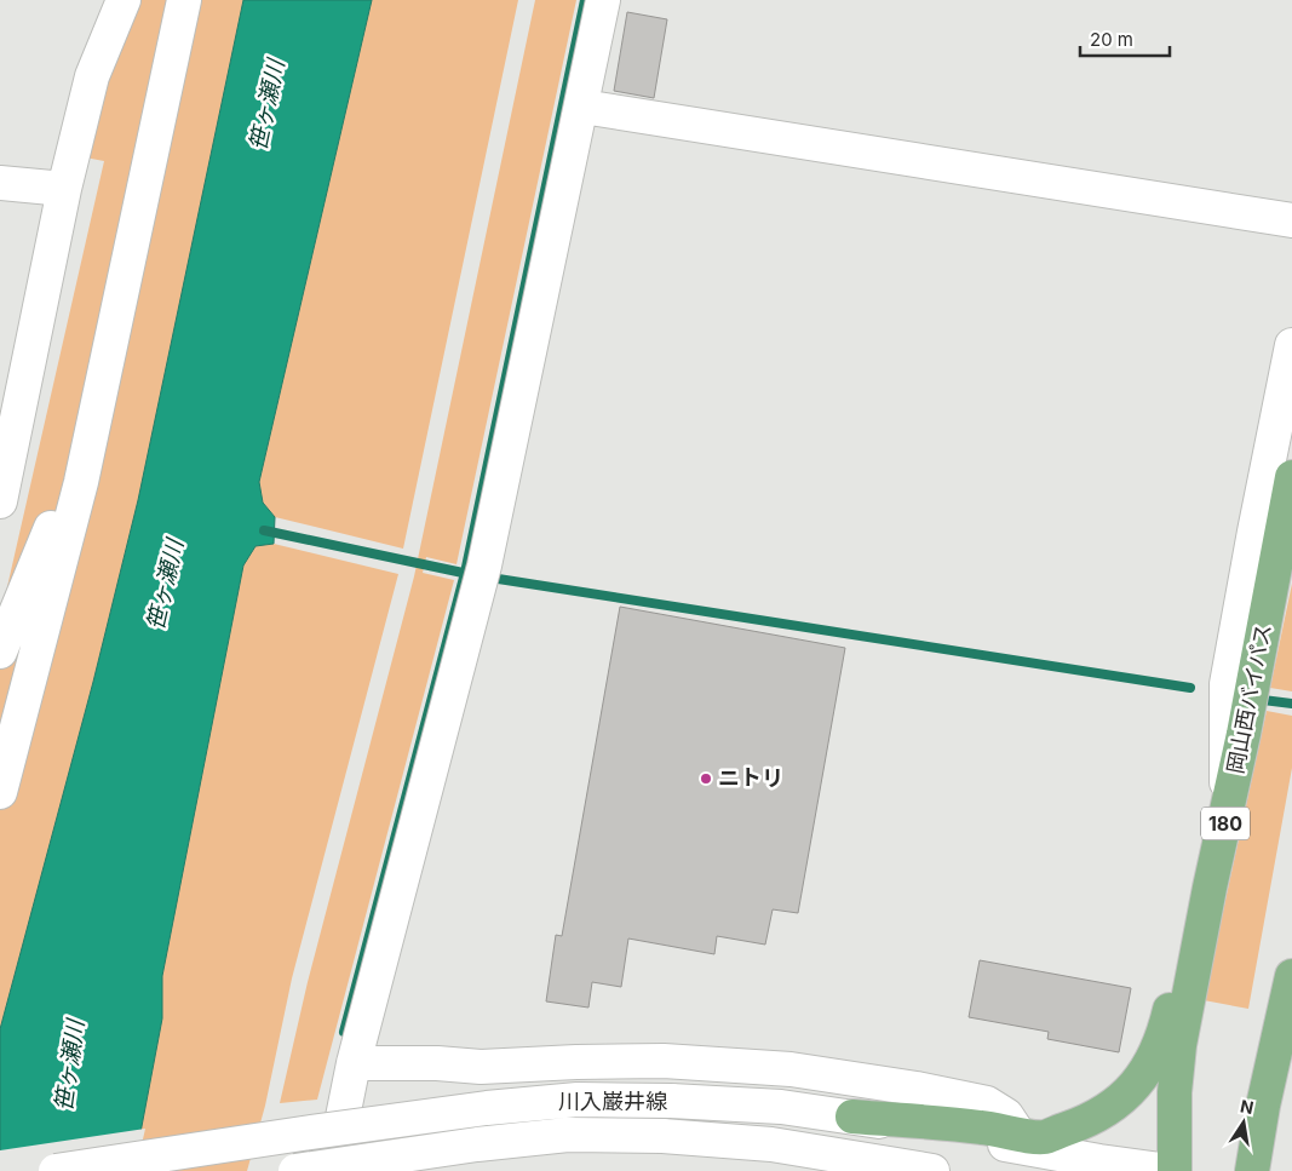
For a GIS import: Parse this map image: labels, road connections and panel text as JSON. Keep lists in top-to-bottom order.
{
  "streets": {
    "highway": ["岡山西バイパス", "180"],
    "street": ["川入巌井線"]
  },
  "crossings": [
    ["岡山西バイパス", "川入巌井線"]
  ],
  "water": ["笹ヶ瀬川"],
  "places": ["ニトリ"],
  "scale_bar": "20 m",
  "north": "top"
}
